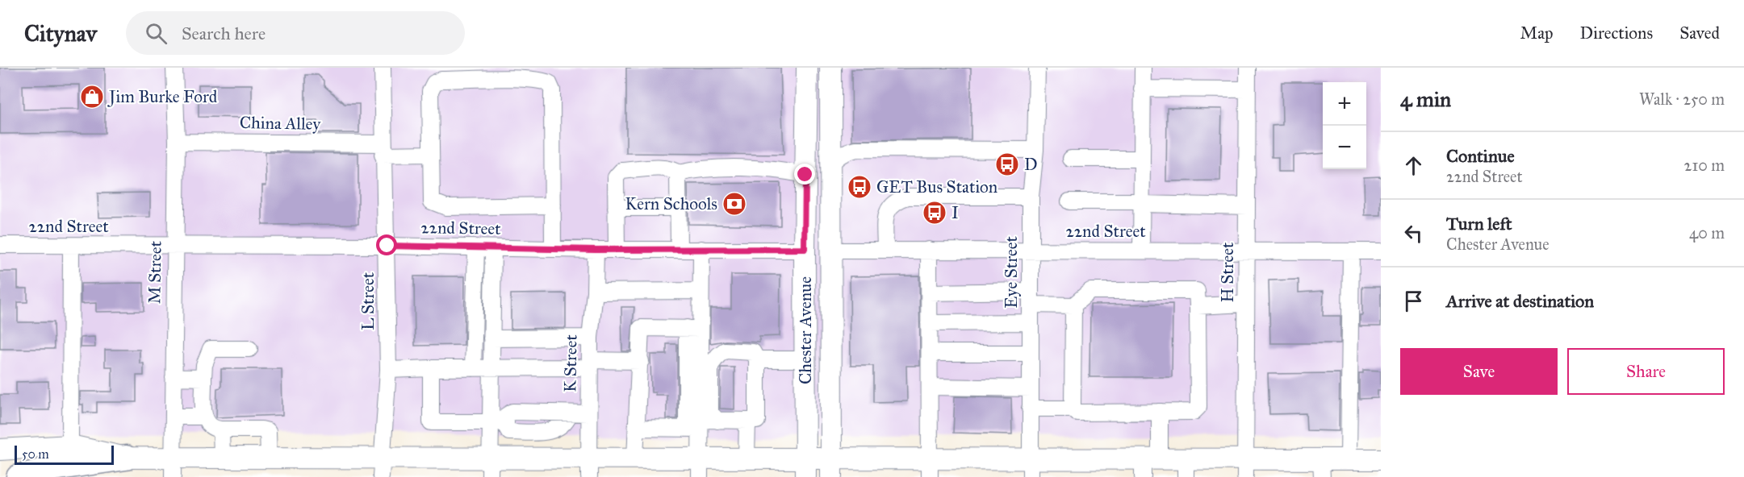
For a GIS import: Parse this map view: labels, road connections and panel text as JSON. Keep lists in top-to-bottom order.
{
  "streets": {
    "main road": ["Chester Avenue"],
    "street": [
      "China Alley",
      "22nd Street",
      "M Street",
      "Eye Street",
      "H Street",
      "L Street",
      "K Street"
    ]
  },
  "crossings": [
    ["China Alley", "M Street"],
    ["China Alley", "L Street"],
    ["22nd Street", "M Street"],
    ["22nd Street", "Eye Street"],
    ["22nd Street", "H Street"],
    ["22nd Street", "L Street"],
    ["22nd Street", "Chester Avenue"],
    ["22nd Street", "K Street"]
  ],
  "places": {
    "shop": ["Jim Burke Ford"],
    "bus stop": ["D", "GET Bus Station", "I"],
    "bank": ["Kern Schools"]
  },
  "scale_bar": "50 m",
  "page": {
    "header": "Citynav",
    "search": "Search here",
    "nav": ["Map", "Directions", "Saved"],
    "heading": ["4 min", "Walk · 250 m"],
    "map_buttons": ["+", "−"],
    "list": [
      ["Continue", "22nd Street", "210 m"],
      ["Turn left", "Chester Avenue", "40 m"],
      "Arrive at destination"
    ],
    "buttons": ["Save", "Share"],
    "scale": "50 m"
  }
}
